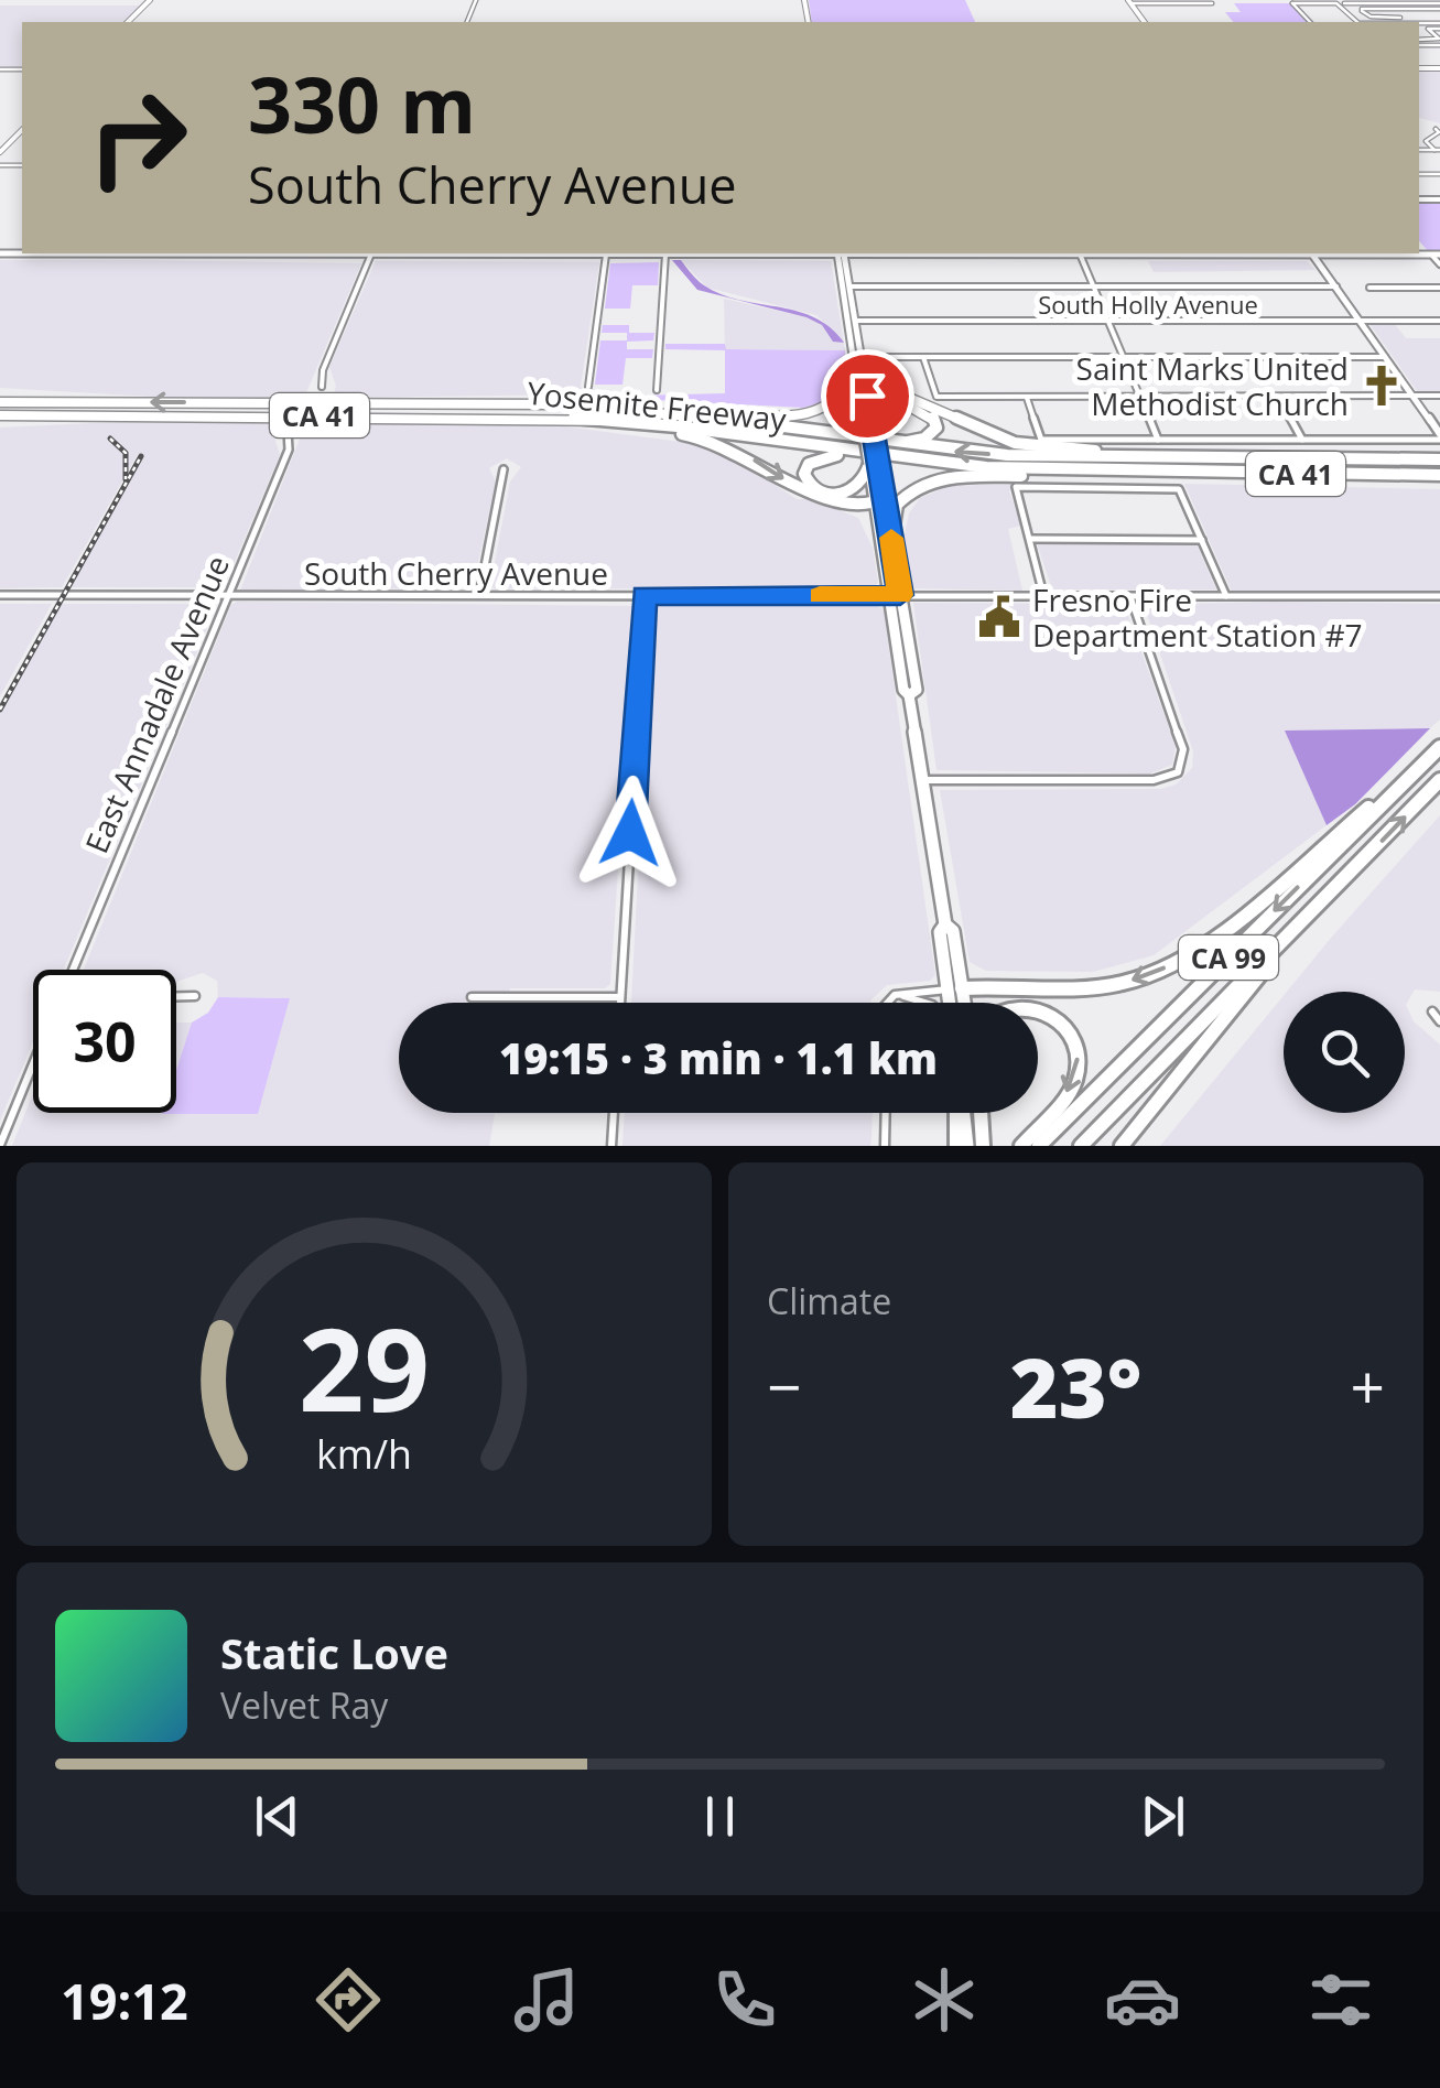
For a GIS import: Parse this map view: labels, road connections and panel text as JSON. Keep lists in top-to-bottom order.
{
  "streets": {
    "highway": ["Yosemite Freeway", "CA 41", "CA 99"],
    "street": ["South Holly Avenue", "South Cherry Avenue", "East Annadale Avenue"]
  },
  "crossings": [
    ["South Cherry Avenue", "East Annadale Avenue"]
  ],
  "places": {
    "church": ["Saint Marks United Methodist Church"],
    "public building": ["Fresno Fire Department Station #7"]
  },
  "page": {
    "turn": ["330 m", "South Cherry Avenue"],
    "limit": "30",
    "trip": "19:15 · 3 min · 1.1 km",
    "tile": "Climate",
    "heat": ["−", "23°", "+"],
    "song": ["Static Love", "Velvet Ray"],
    "tabs": "19:12",
    "gauge": ["29", "km/h"]
  }
}
